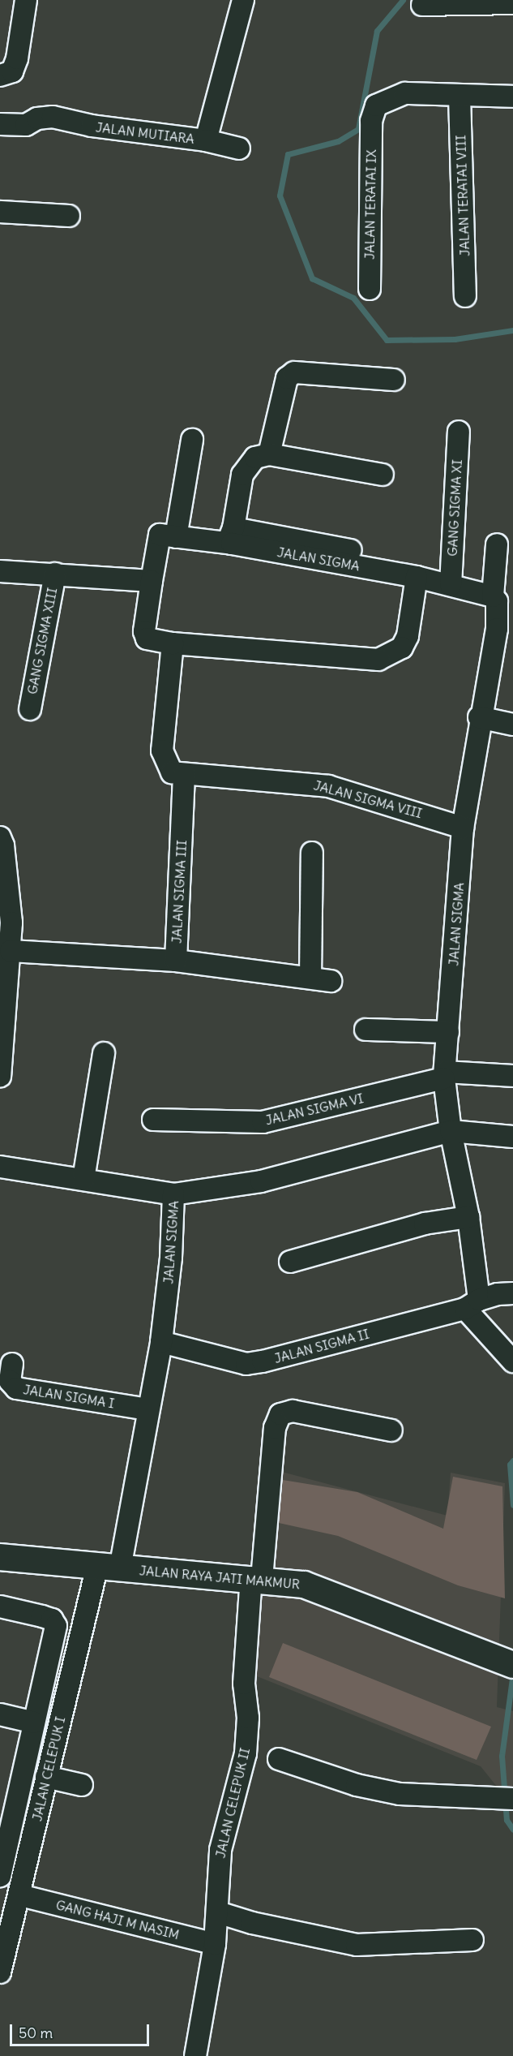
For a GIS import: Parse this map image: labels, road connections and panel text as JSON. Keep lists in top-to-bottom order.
{
  "streets": {
    "main road": ["JALAN RAYA JATI MAKMUR"],
    "street": [
      "JALAN MUTIARA",
      "JALAN TERATAI VIII",
      "JALAN TERATAI IX",
      "GANG SIGMA XI",
      "JALAN SIGMA",
      "GANG SIGMA XIII",
      "JALAN SIGMA VIII",
      "JALAN SIGMA III",
      "JALAN SIGMA VI",
      "JALAN SIGMA II",
      "JALAN SIGMA I",
      "JALAN CELEPUK I",
      "JALAN CELEPUK II",
      "GANG HAJI M NASIM"
    ]
  },
  "crossings": [
    ["JALAN TERATAI VIII", "JALAN TERATAI IX"],
    ["GANG SIGMA XI", "JALAN SIGMA"],
    ["JALAN SIGMA", "JALAN SIGMA VIII"],
    ["JALAN SIGMA", "JALAN SIGMA VI"],
    ["JALAN SIGMA", "JALAN SIGMA II"],
    ["JALAN SIGMA", "JALAN SIGMA I"],
    ["JALAN SIGMA", "JALAN RAYA JATI MAKMUR"],
    ["JALAN SIGMA", "JALAN CELEPUK I"],
    ["JALAN SIGMA VIII", "JALAN SIGMA III"],
    ["JALAN RAYA JATI MAKMUR", "JALAN CELEPUK I"],
    ["JALAN RAYA JATI MAKMUR", "JALAN CELEPUK II"],
    ["JALAN CELEPUK I", "GANG HAJI M NASIM"],
    ["JALAN CELEPUK II", "GANG HAJI M NASIM"]
  ],
  "scale_bar": "50 m"
}
